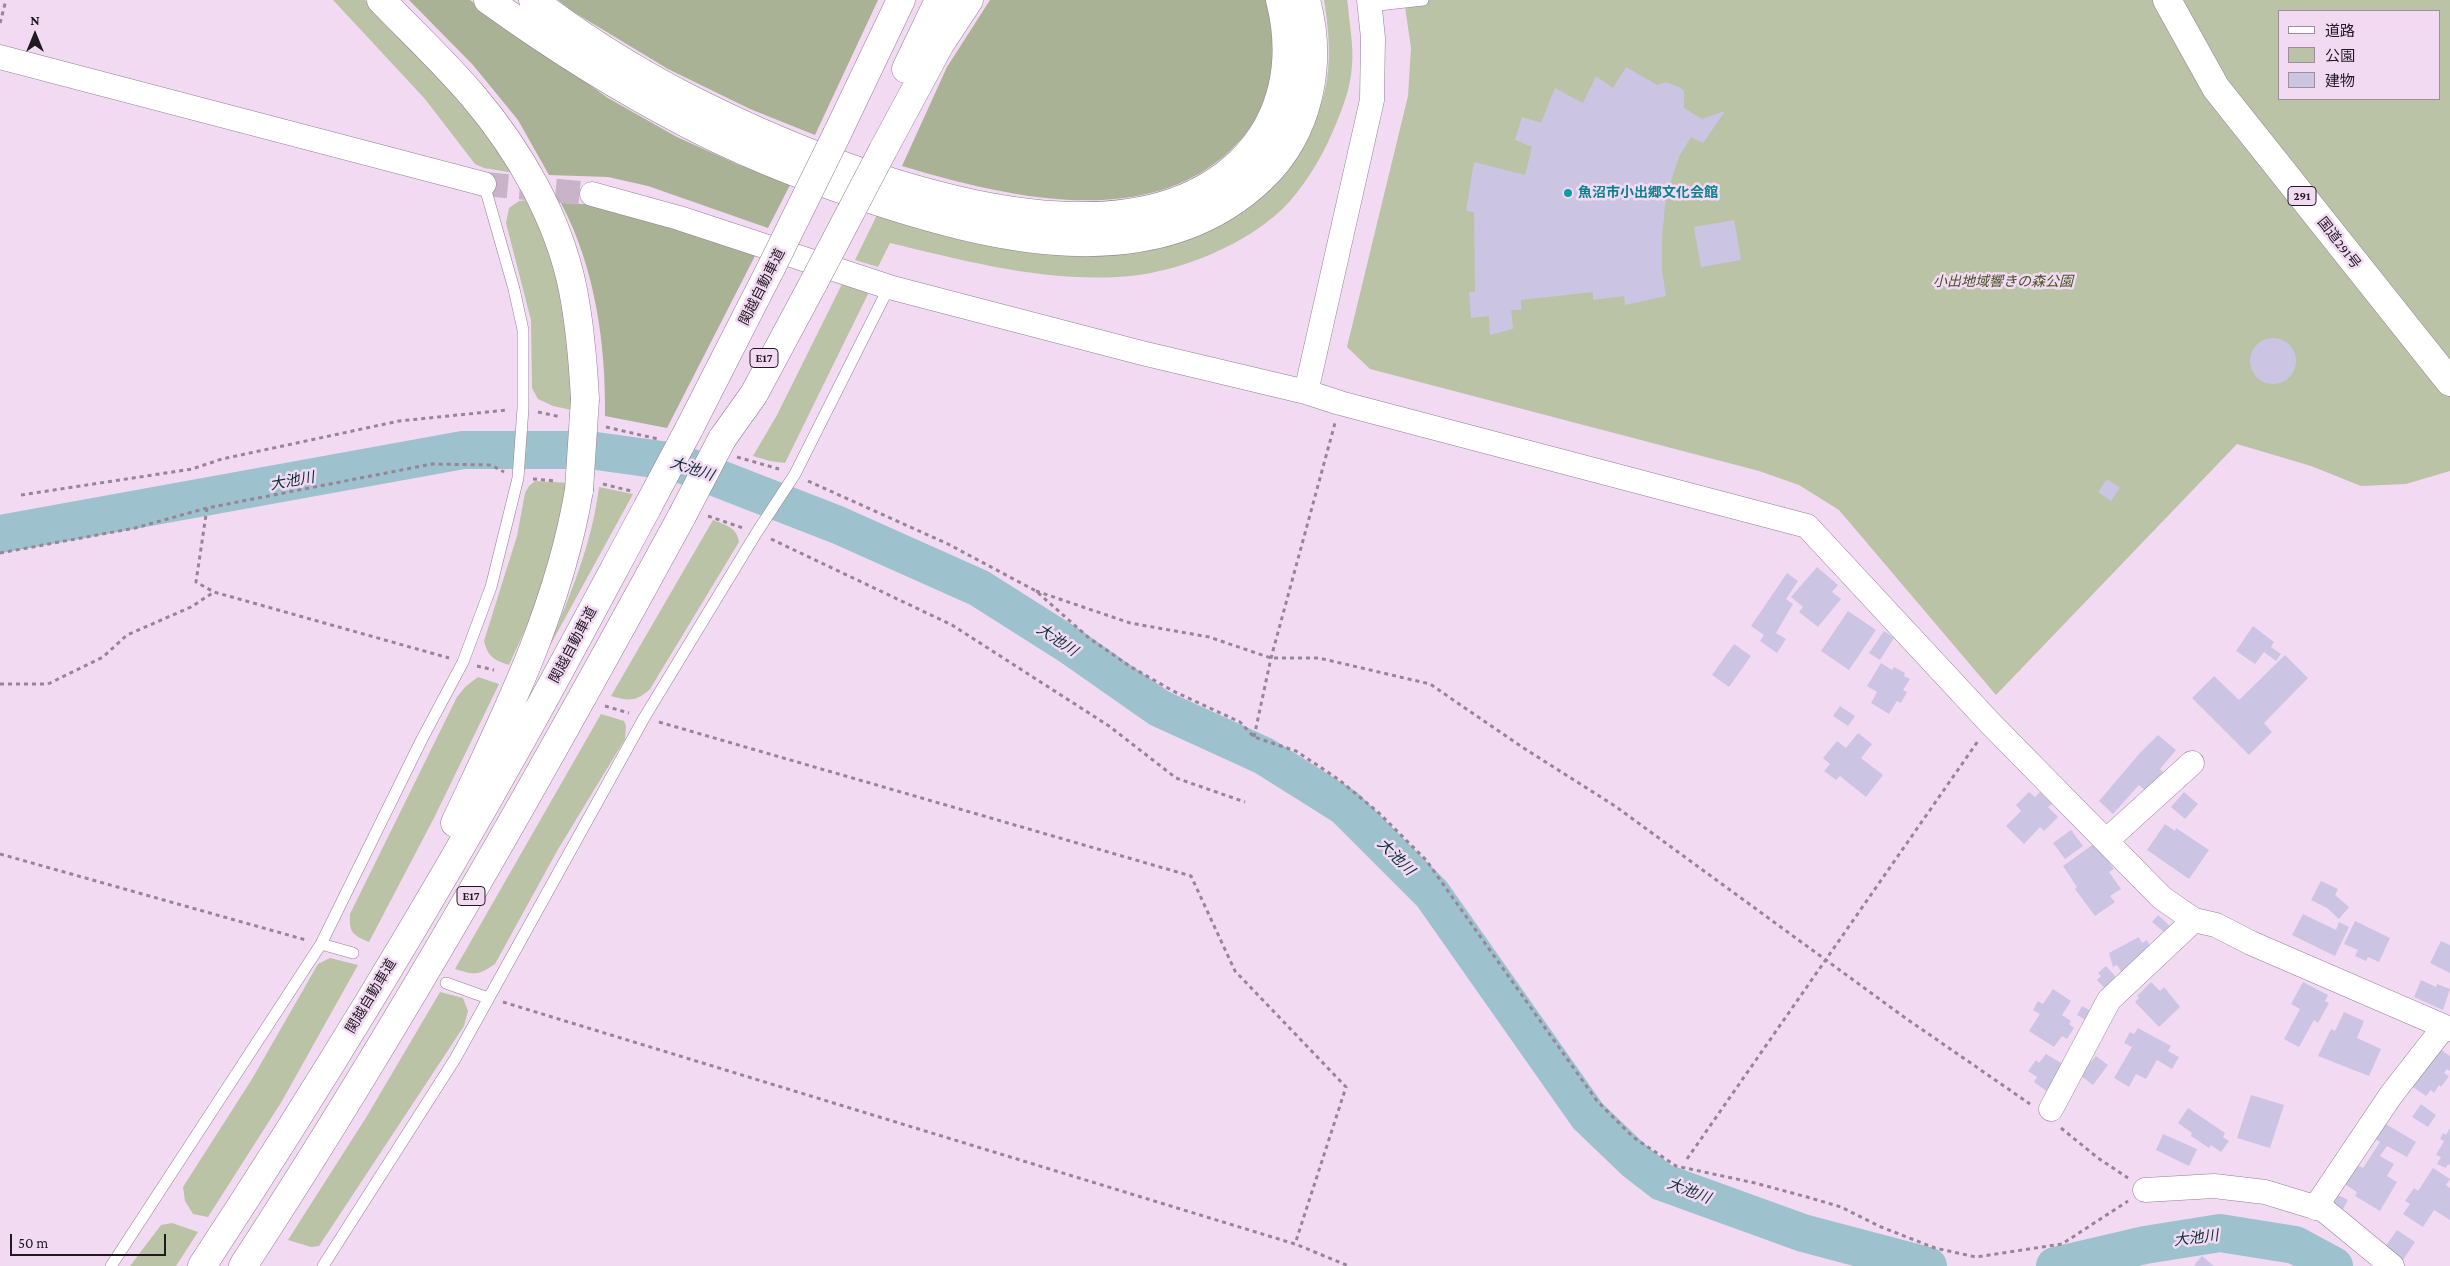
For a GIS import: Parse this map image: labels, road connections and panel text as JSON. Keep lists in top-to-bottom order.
{
  "streets": {
    "highway": [
      "291",
      "国道291号",
      "関越自動車道",
      "E17"
    ]
  },
  "water": ["大池川"],
  "parks": ["小出地域響きの森公園"],
  "places": ["魚沼市小出郷文化会館"],
  "legend": ["道路", "公園", "建物"],
  "scale_bar": "50 m",
  "north": "top"
}
